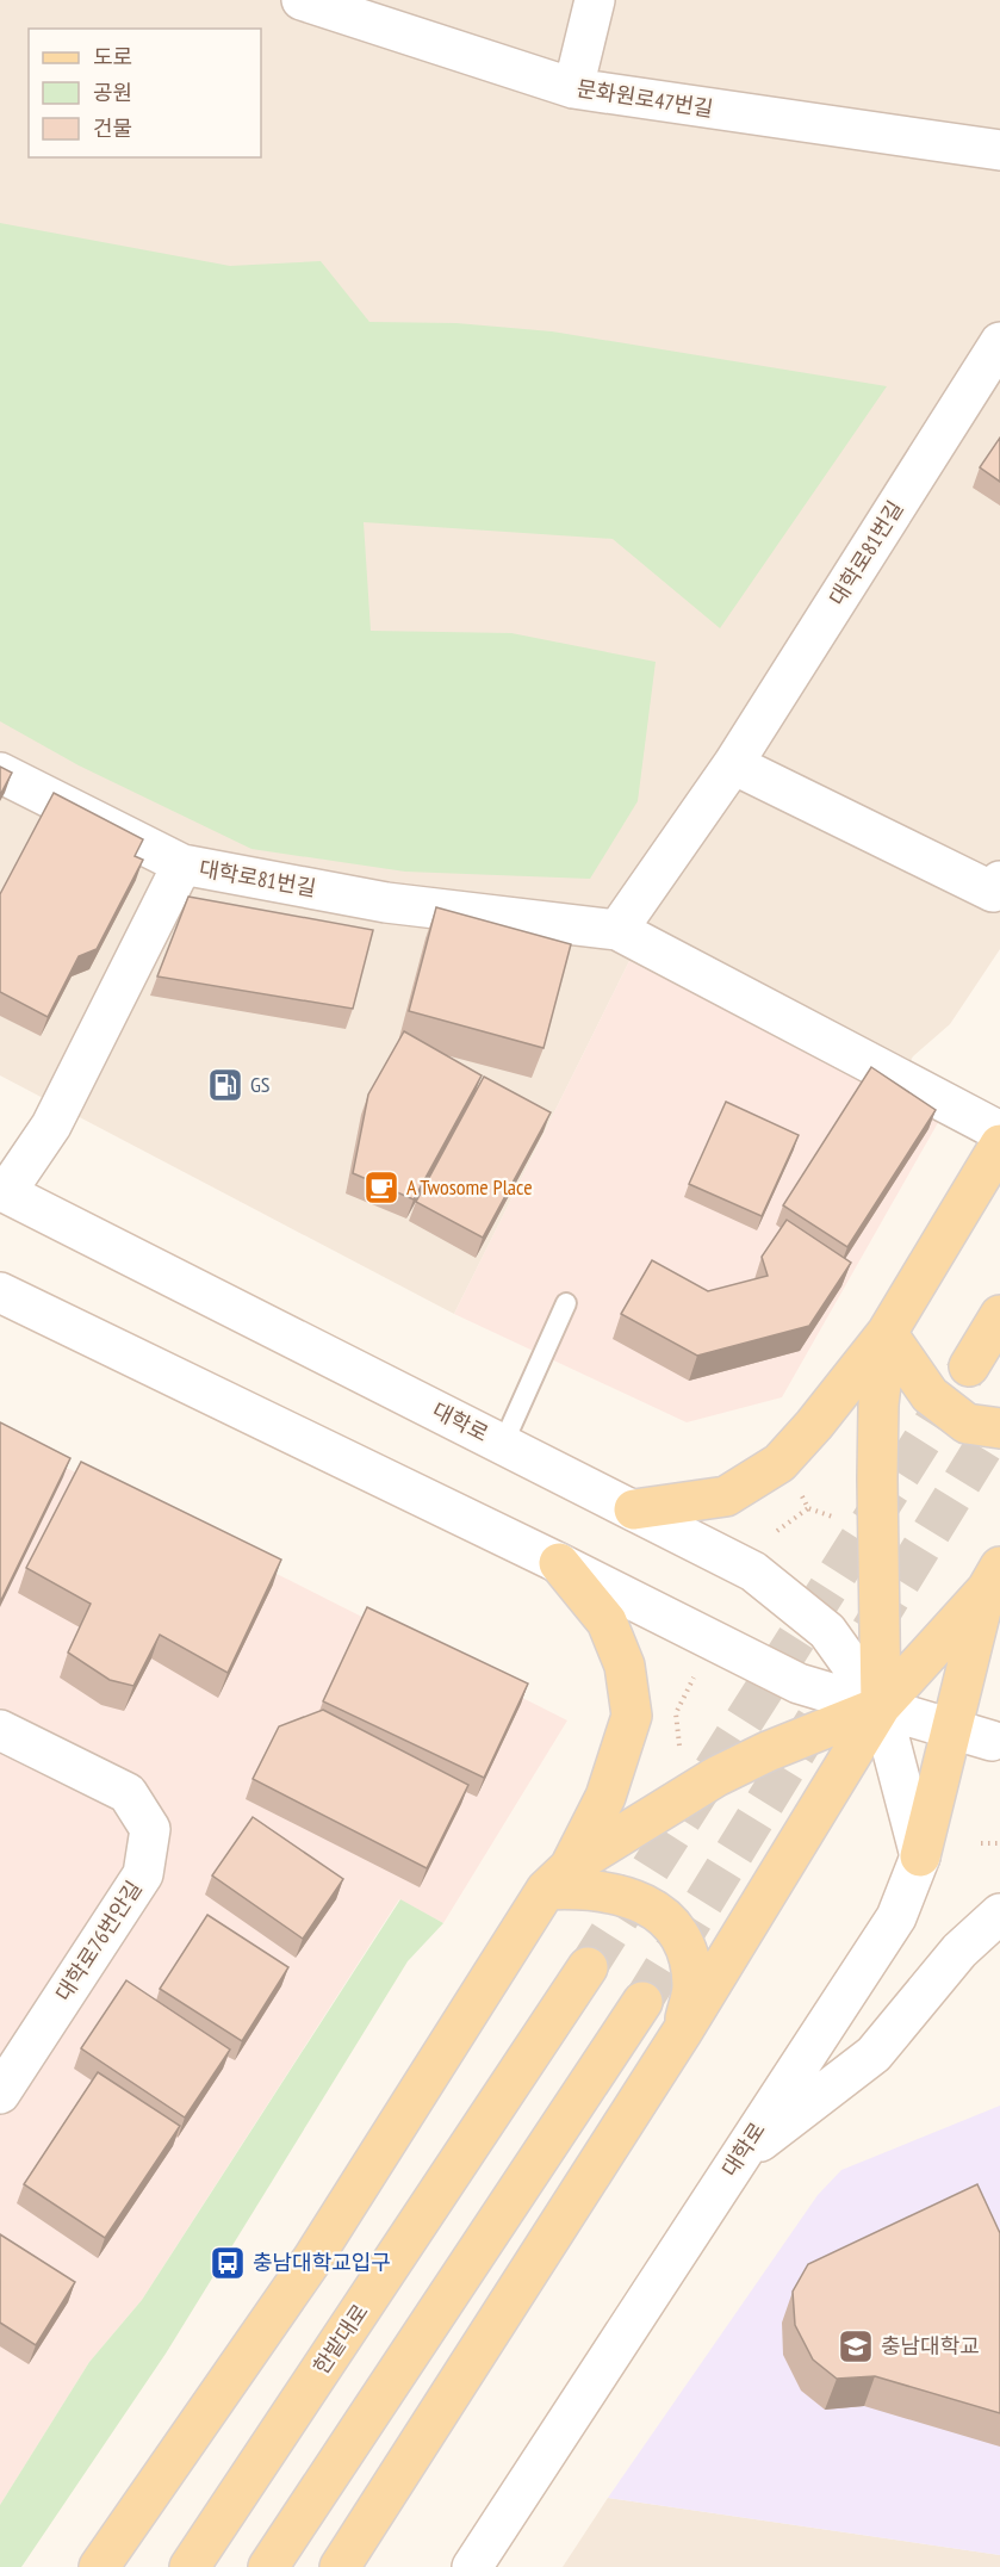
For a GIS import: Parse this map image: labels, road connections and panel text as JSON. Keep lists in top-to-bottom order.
{
  "streets": {
    "main road": ["한밭대로"],
    "street": [
      "문화원로47번길",
      "대학로81번길",
      "대학로",
      "대학로76번안길"
    ]
  },
  "crossings": [
    ["대학로81번길", "대학로"]
  ],
  "places": {
    "fuel station": ["GS"],
    "cafe": ["A Twosome Place"],
    "bus stop": ["충남대학교입구"],
    "school or university": ["충남대학교"]
  },
  "legend": ["도로", "공원", "건물"]
}
